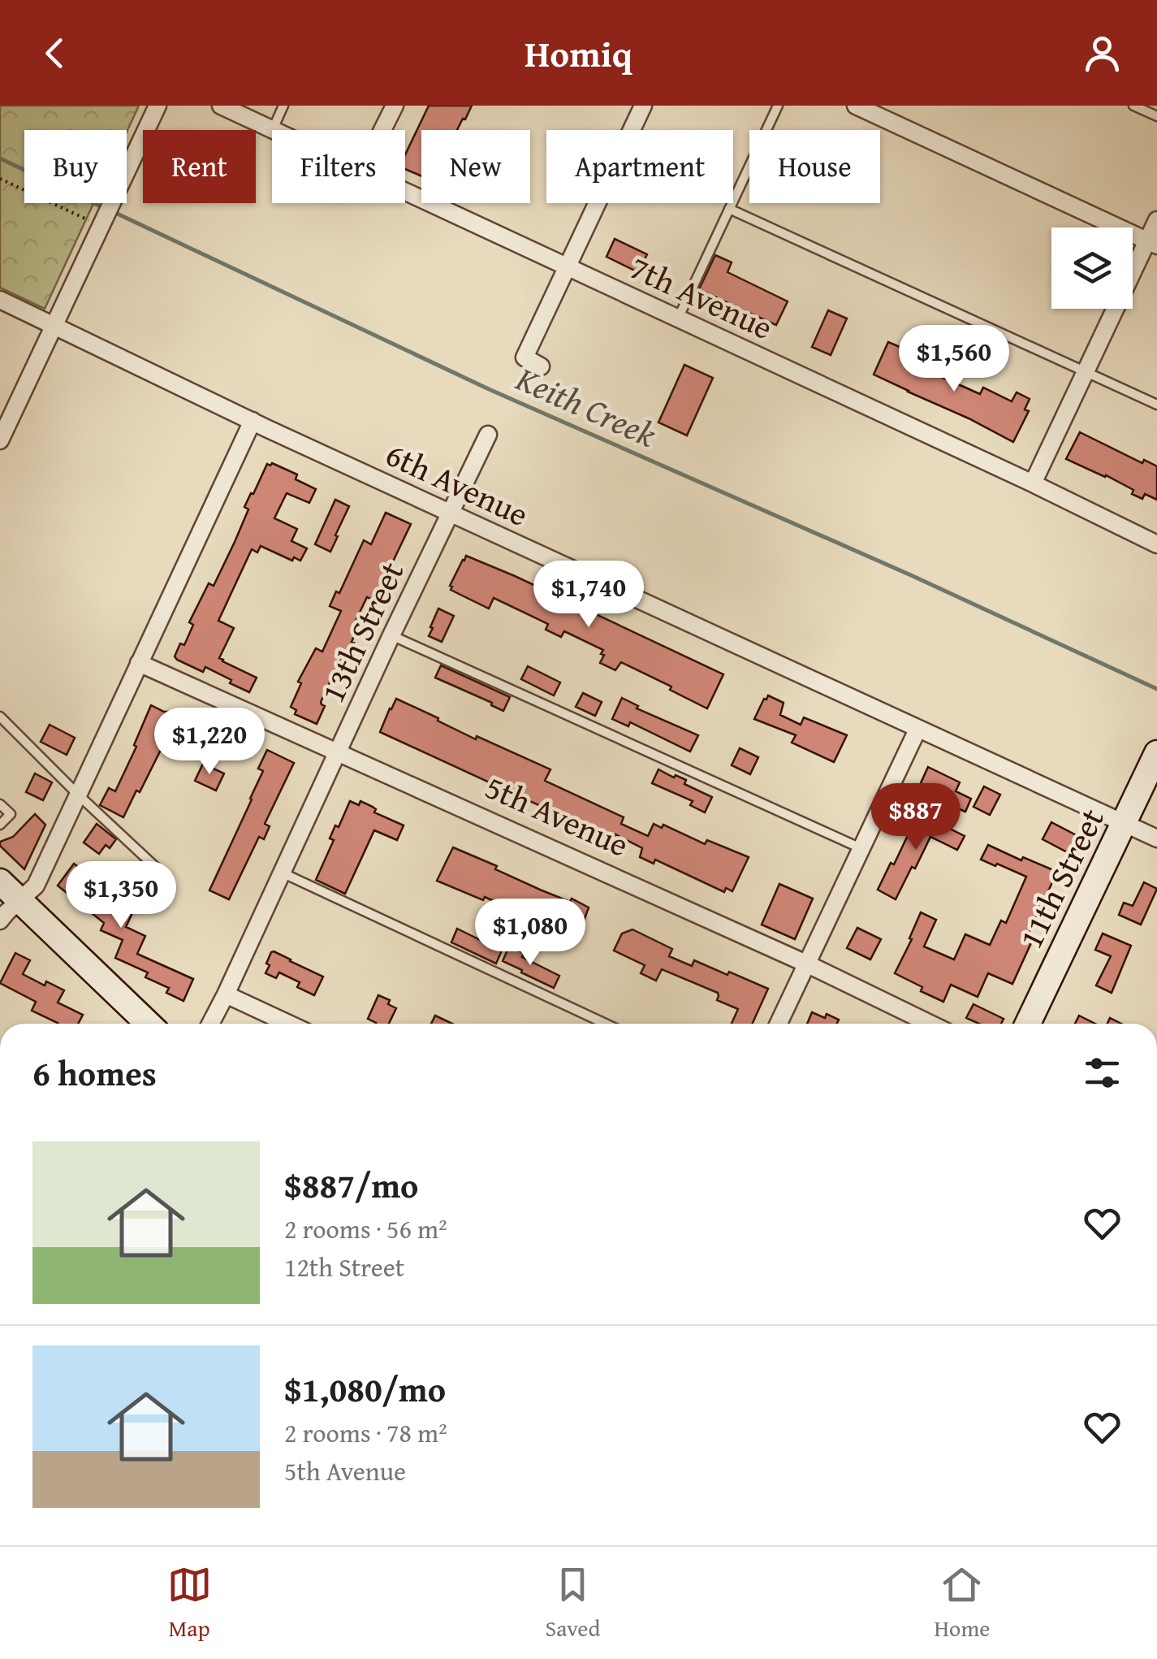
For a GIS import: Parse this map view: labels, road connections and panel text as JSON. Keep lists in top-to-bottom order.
{
  "streets": {
    "main road": ["11th Street"],
    "street": [
      "7th Avenue",
      "6th Avenue",
      "13th Street",
      "5th Avenue"
    ]
  },
  "crossings": [
    ["6th Avenue", "13th Street"],
    ["6th Avenue", "11th Street"],
    ["13th Street", "5th Avenue"]
  ],
  "water": ["Keith Creek"],
  "page": {
    "header": "Homiq",
    "chip": [
      "Buy",
      "Rent",
      "Filters",
      "New",
      "Apartment",
      "House"
    ],
    "price": [
      "$1,560",
      "$1,740",
      "$1,220",
      "$887",
      "$1,350",
      "$1,080"
    ],
    "heading": "6 homes",
    "list": [
      {
        "name": "$887/mo",
        "note": "2 rooms · 56 m² · 12th Street"
      },
      {
        "name": "$1,080/mo",
        "note": "2 rooms · 78 m² · 5th Avenue"
      }
    ],
    "tabs": ["Map", "Saved", "Home"]
  }
}
